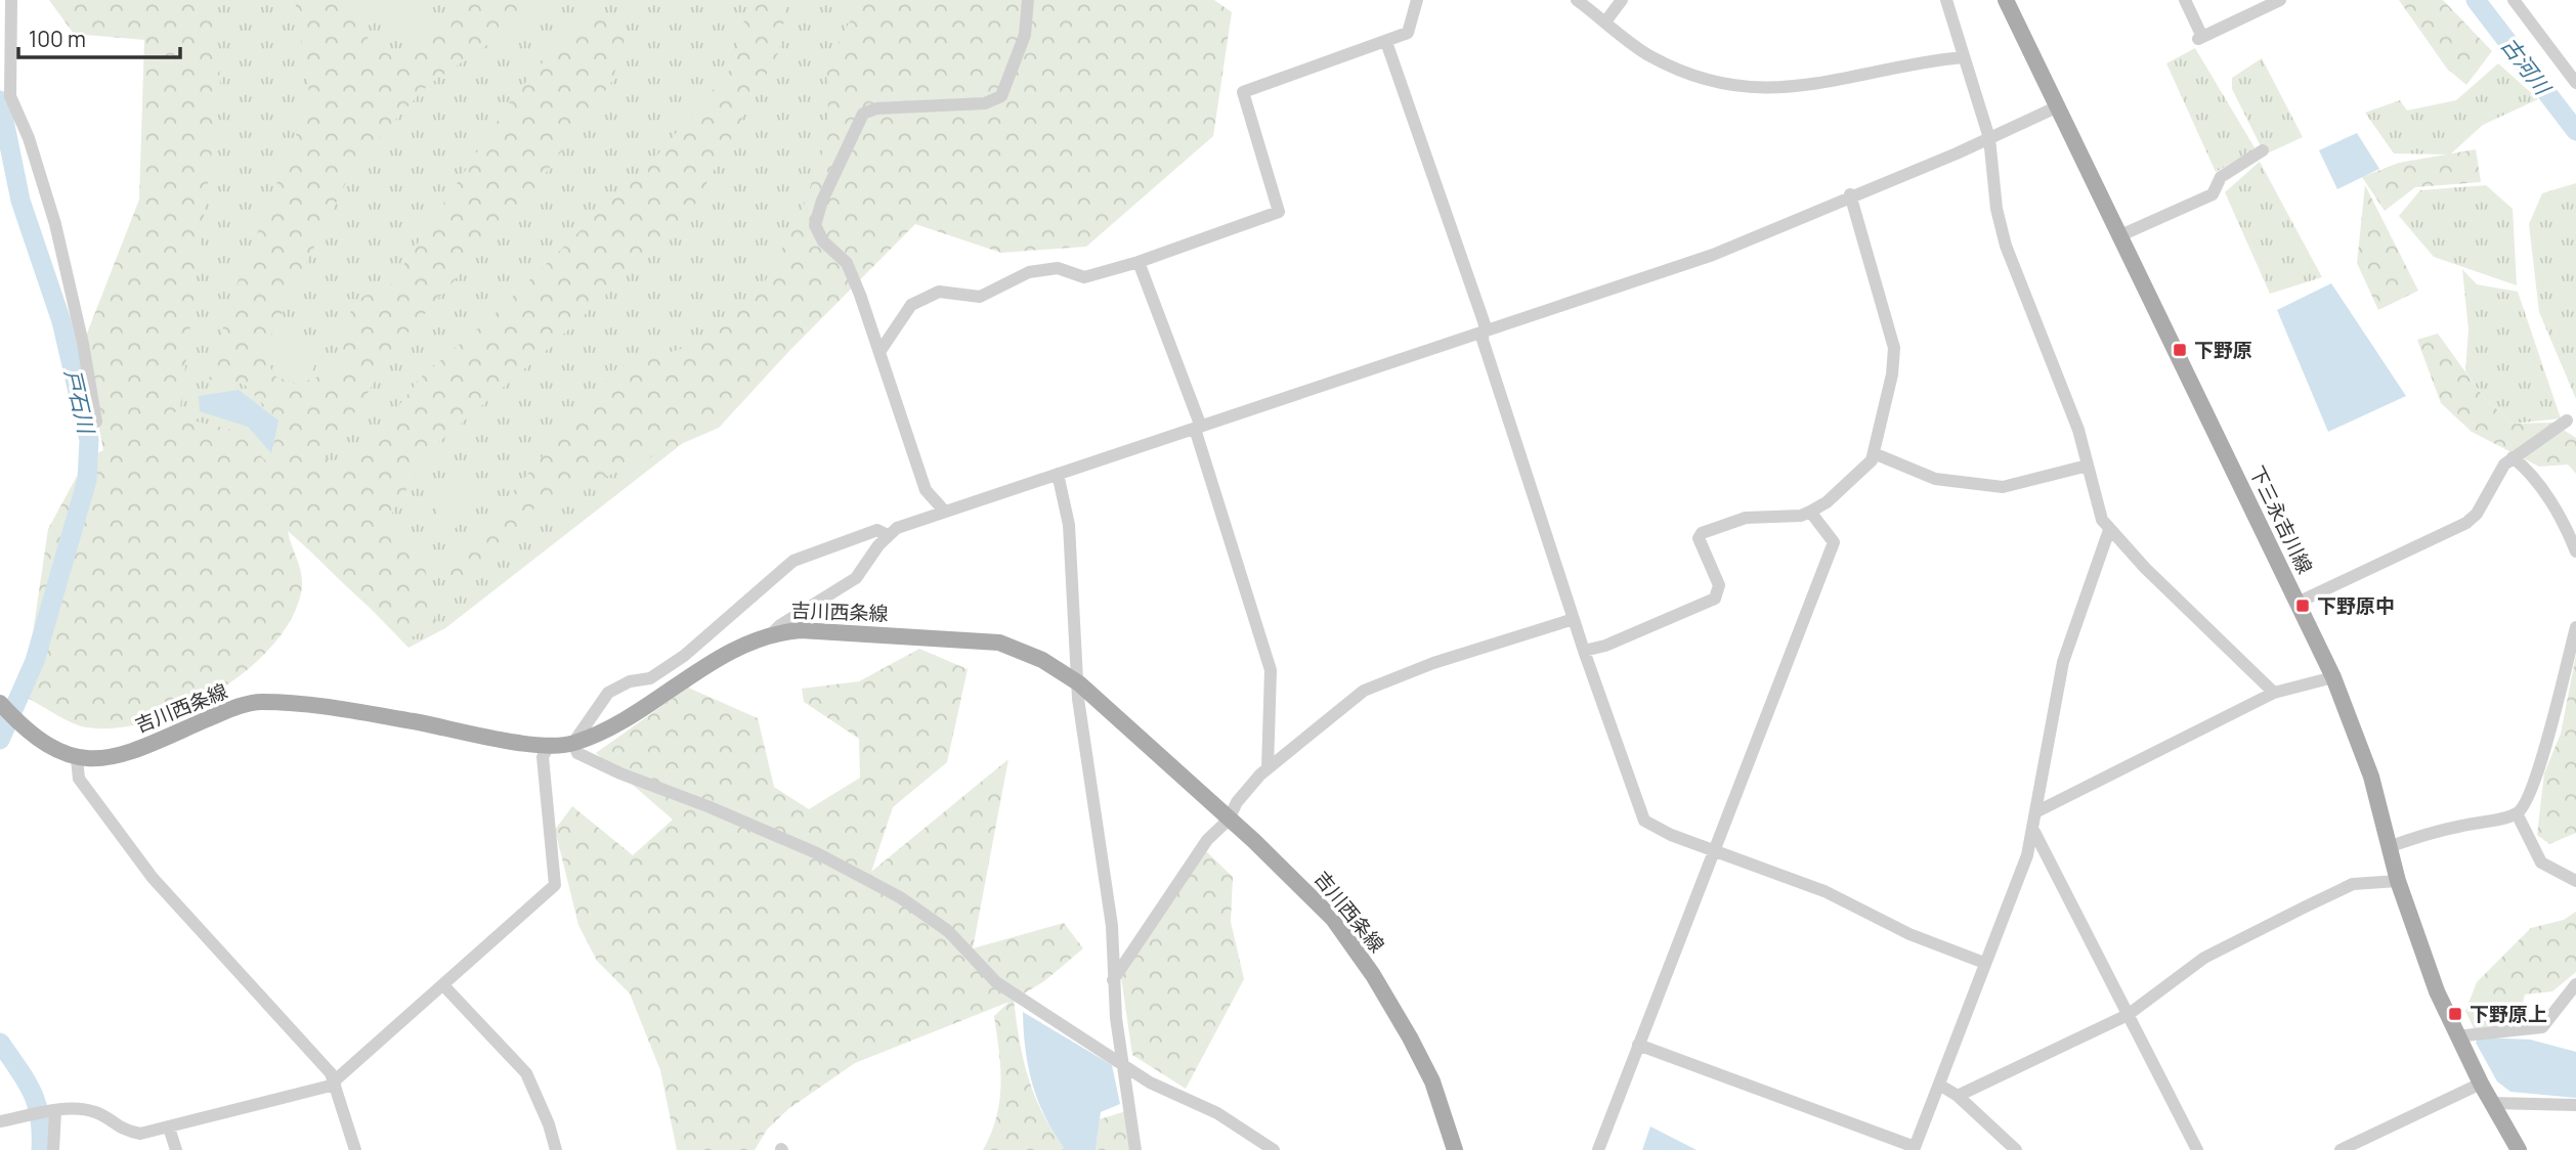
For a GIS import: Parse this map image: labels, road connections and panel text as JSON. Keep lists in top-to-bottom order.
{
  "streets": {
    "main road": ["下三永吉川線", "吉川西条線"]
  },
  "water": ["古河川", "戸石川"],
  "places": {
    "transit": ["下野原", "下野原中", "下野原上"]
  },
  "scale_bar": "100 m"
}
